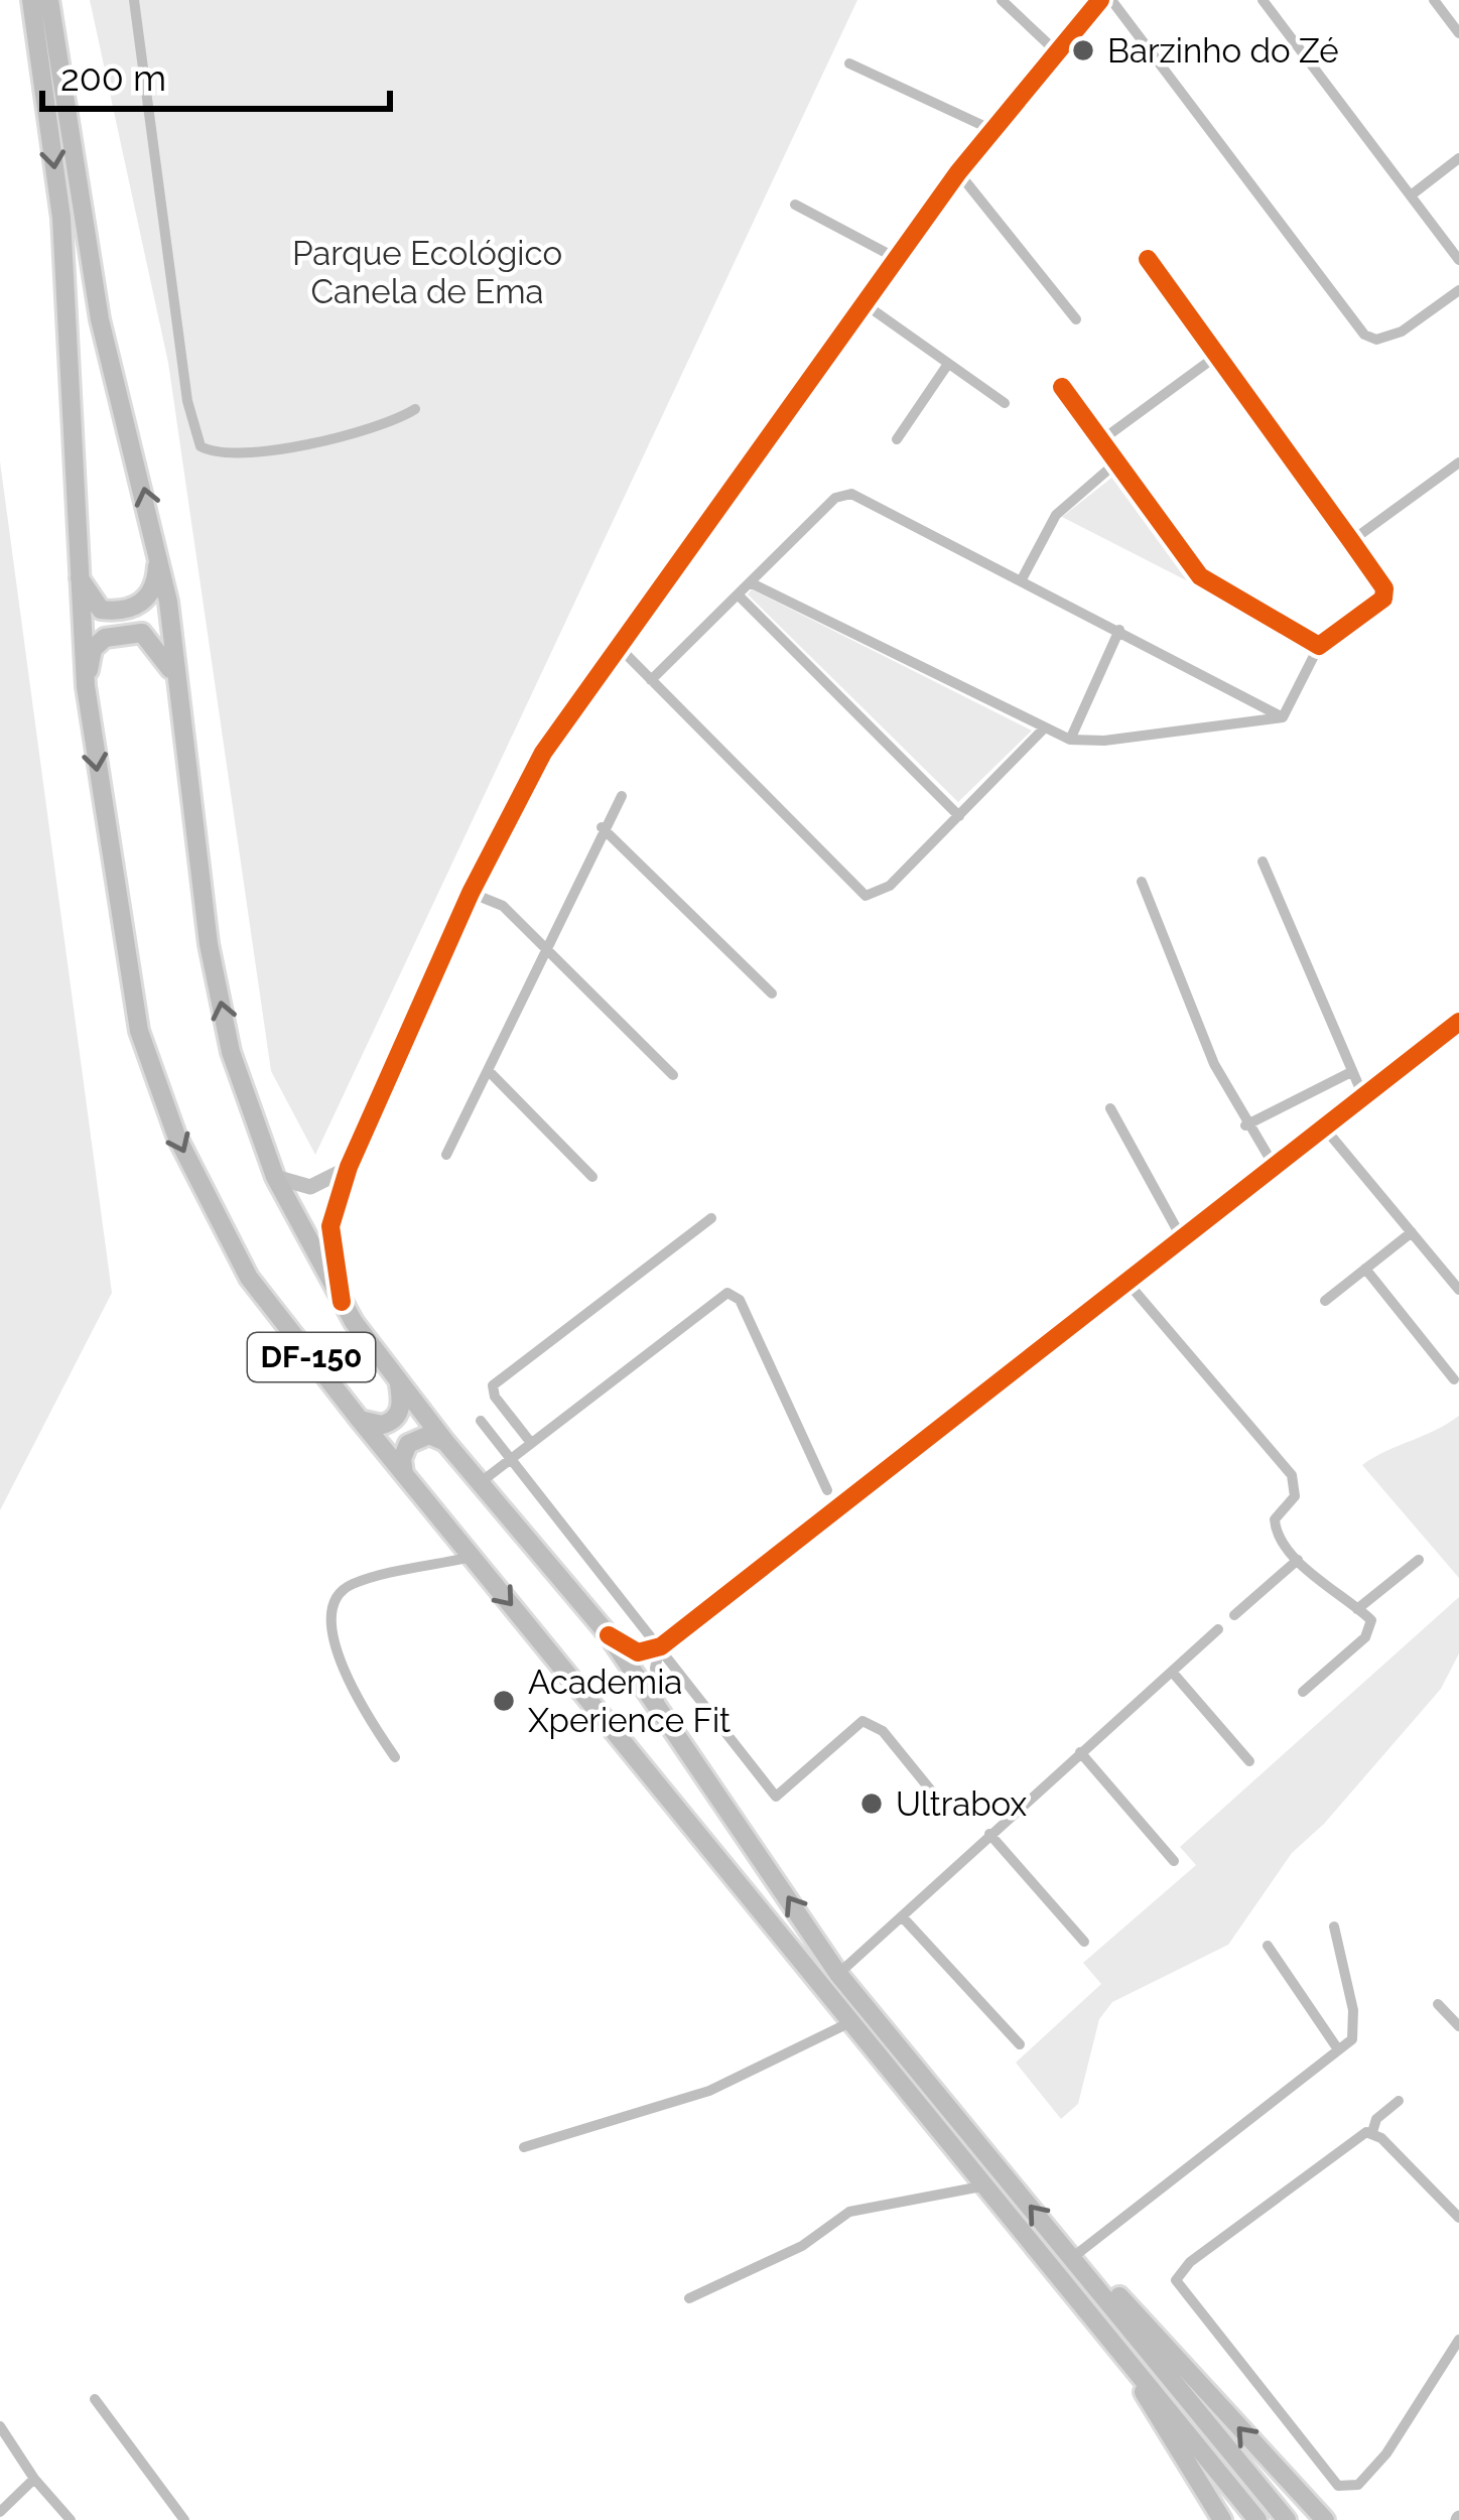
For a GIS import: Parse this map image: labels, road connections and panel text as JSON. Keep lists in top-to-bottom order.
{
  "streets": {
    "main road": ["DF-150"]
  },
  "parks": ["Parque Ecológico Canela de Ema"],
  "places": ["Barzinho do Zé", "Academia Xperience Fit", "Ultrabox"],
  "scale_bar": "200 m"
}
